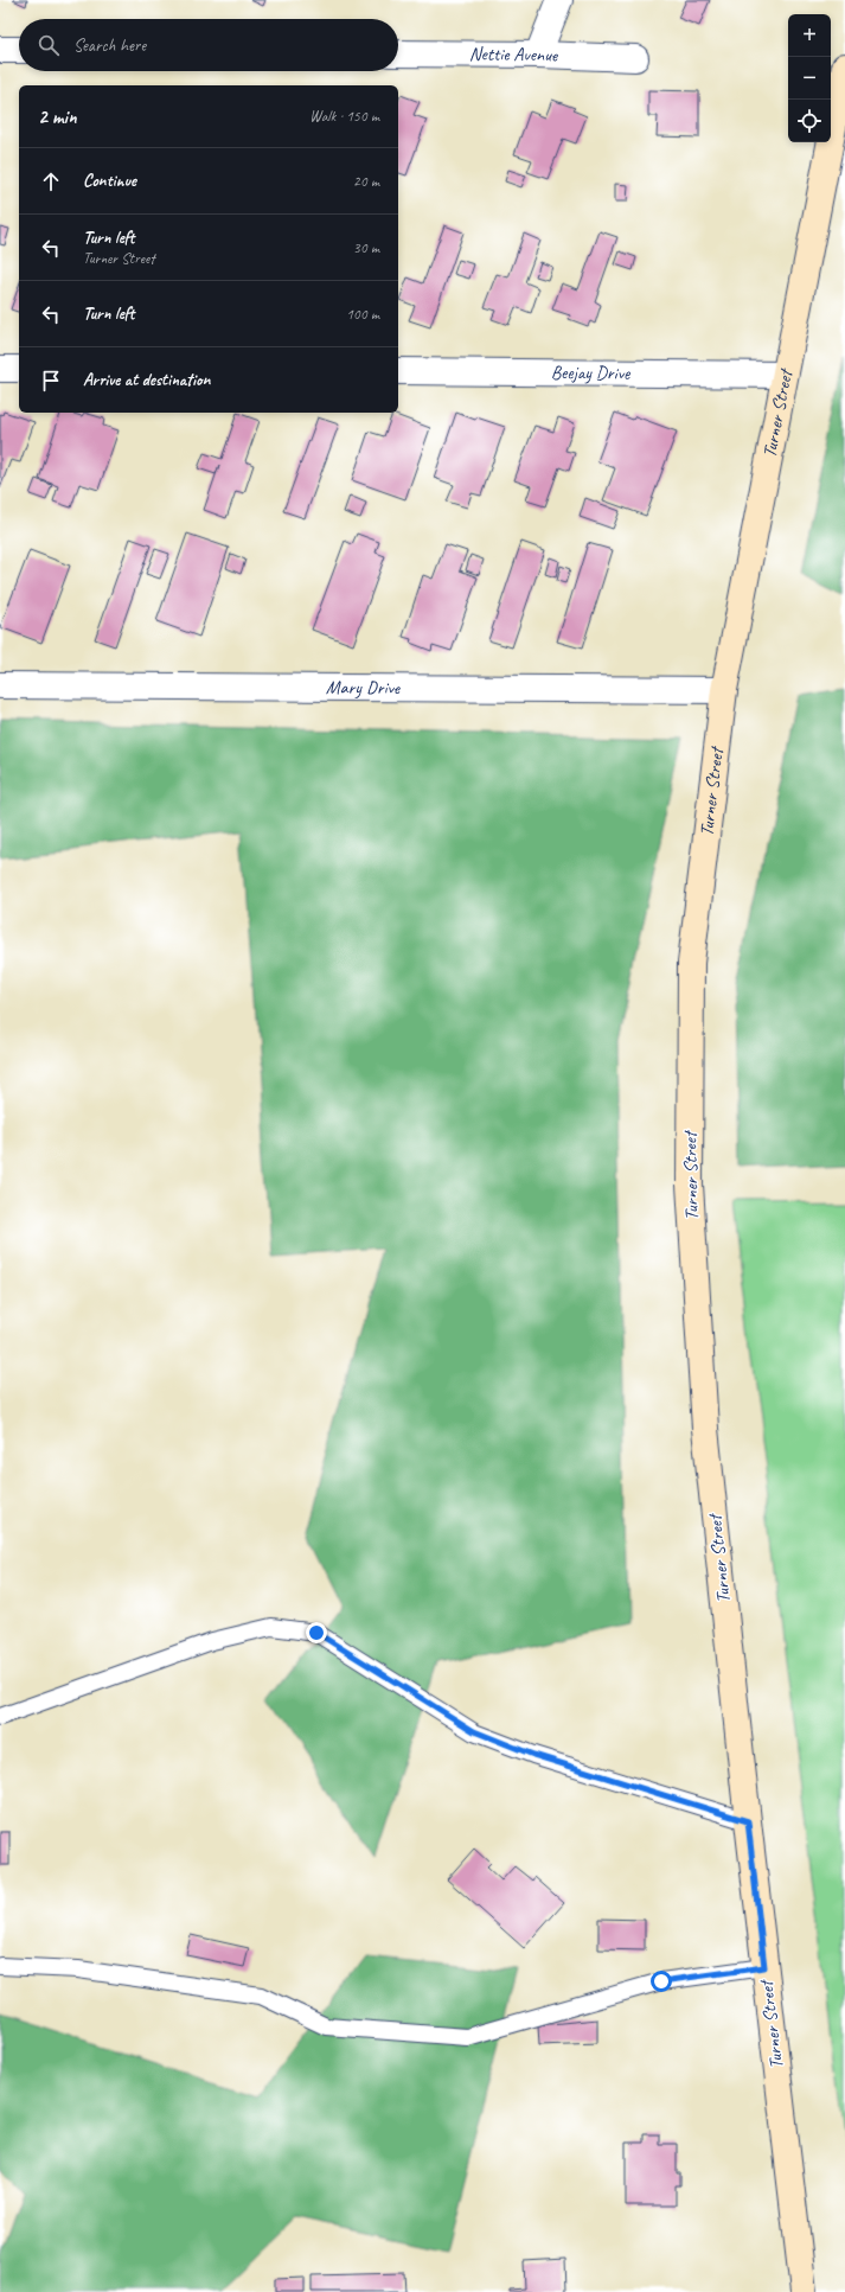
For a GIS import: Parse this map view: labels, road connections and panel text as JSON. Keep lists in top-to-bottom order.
{
  "streets": {
    "street": [
      "Nettie Avenue",
      "Beejay Drive",
      "Turner Street",
      "Mary Drive"
    ]
  },
  "crossings": [
    ["Beejay Drive", "Turner Street"],
    ["Turner Street", "Mary Drive"]
  ],
  "page": {
    "map_buttons": ["+", "−"],
    "search": "Search here",
    "heading": ["2 min", "Walk · 150 m"],
    "list": [
      ["Continue", "20 m"],
      ["Turn left", "Turner Street", "30 m"],
      ["Turn left", "100 m"],
      "Arrive at destination"
    ]
  }
}
